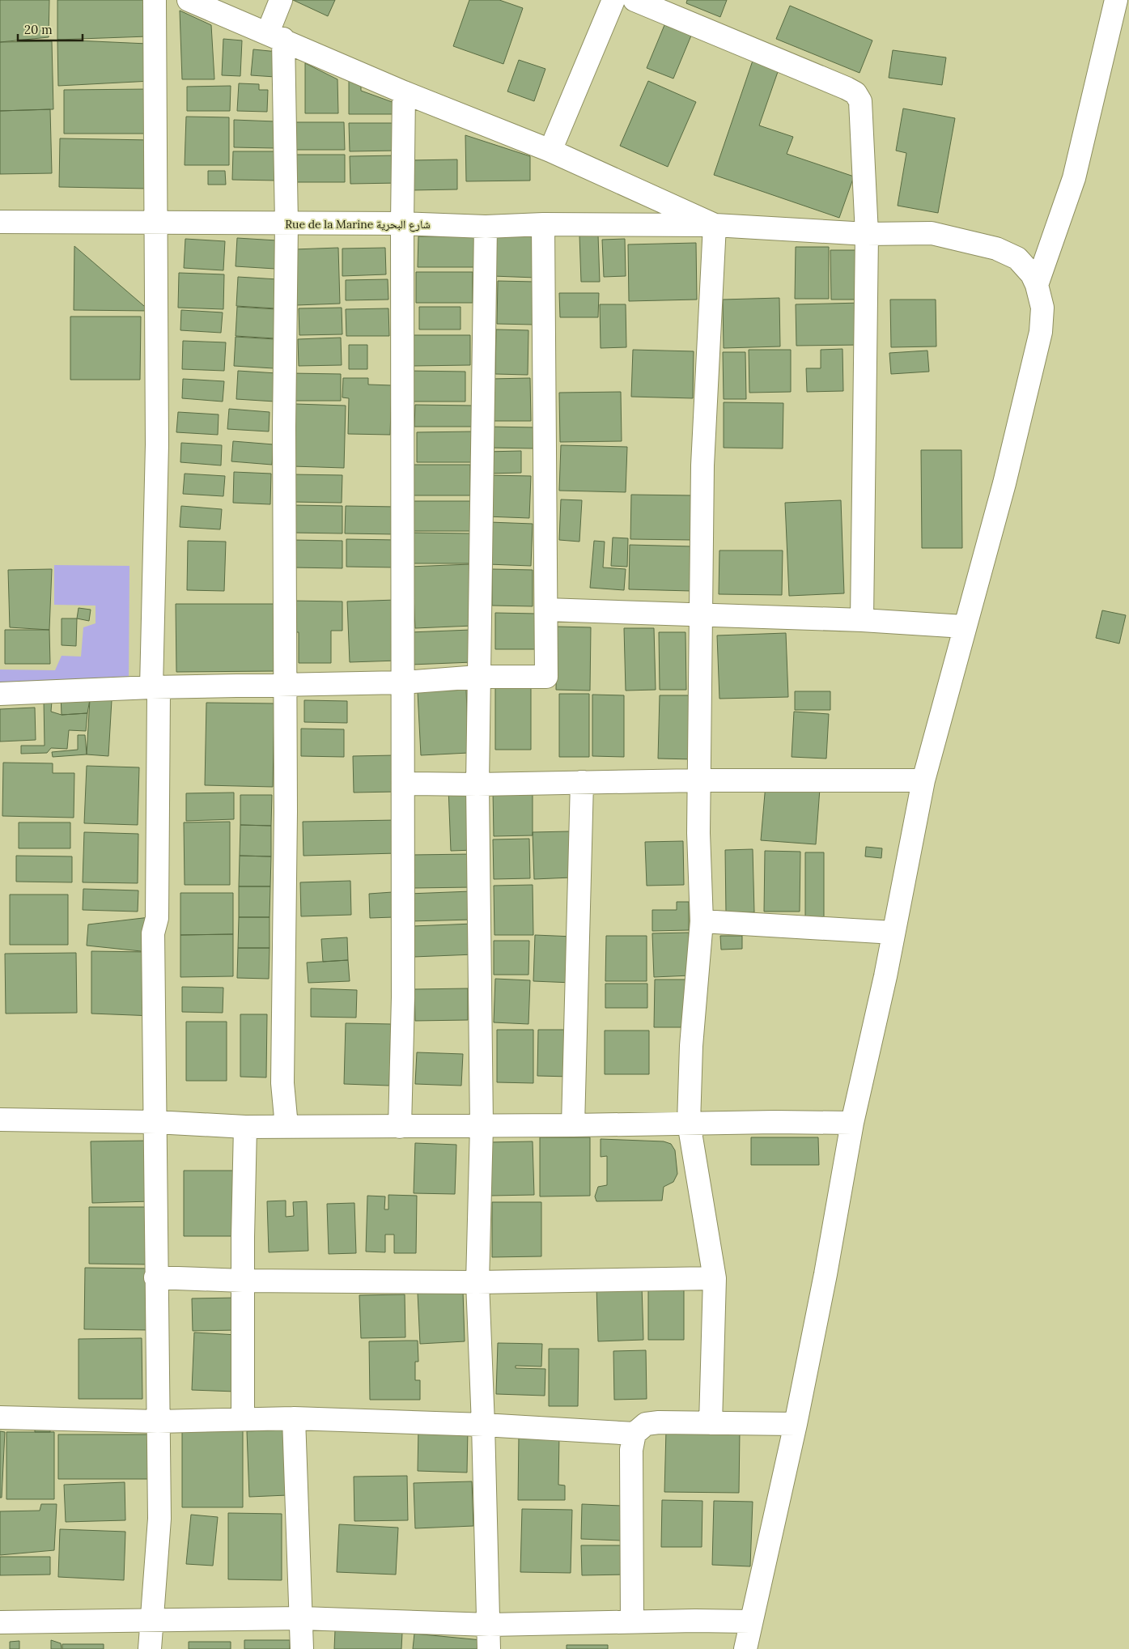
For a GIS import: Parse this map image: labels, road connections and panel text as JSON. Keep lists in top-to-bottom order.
{
  "streets": {
    "street": ["Rue de la Marine شارع البحرية"]
  },
  "scale_bar": "20 m"
}
